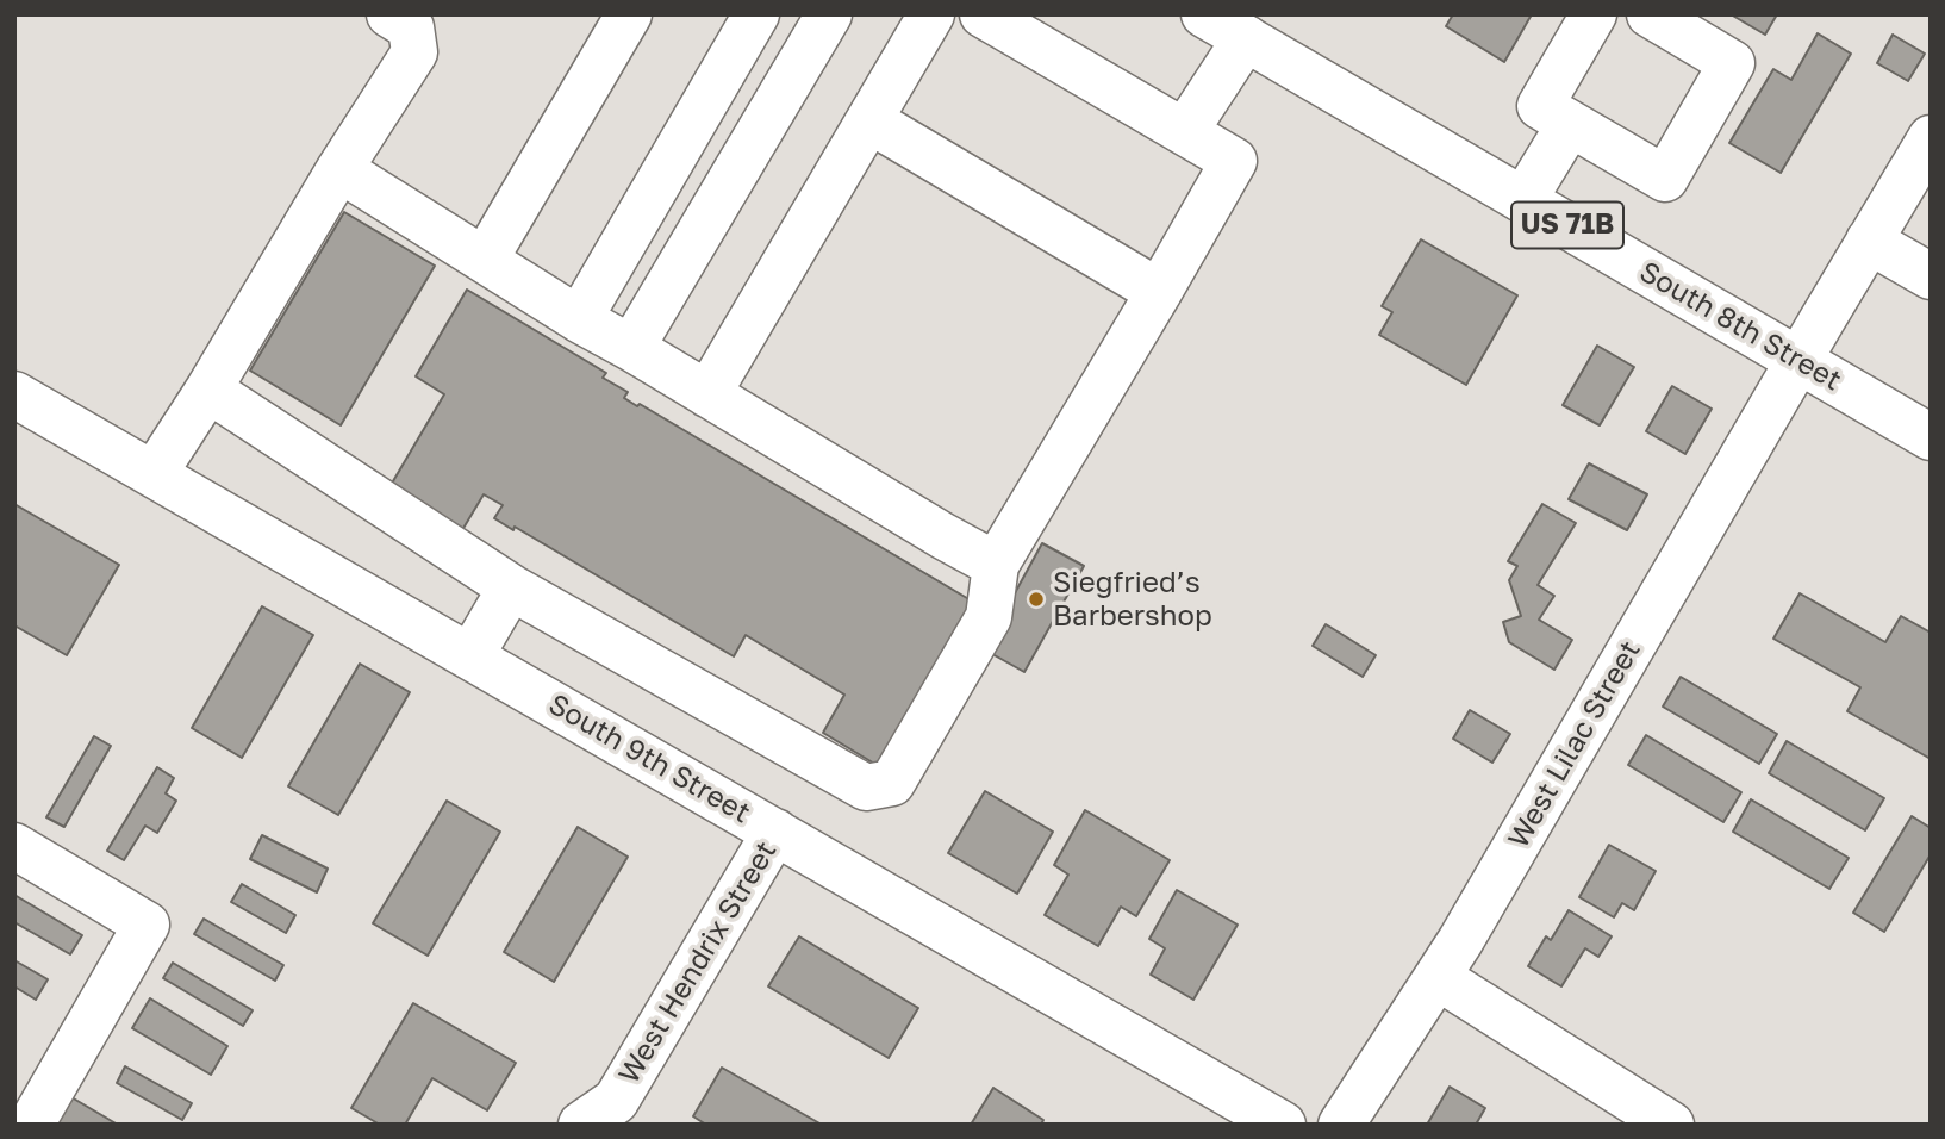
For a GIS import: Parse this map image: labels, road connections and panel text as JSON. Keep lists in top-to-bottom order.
{
  "streets": {
    "street": [
      "US 71B",
      "South 8th Street",
      "West Lilac Street",
      "South 9th Street",
      "West Hendrix Street"
    ]
  },
  "crossings": [
    ["South 8th Street", "West Lilac Street"],
    ["South 9th Street", "West Hendrix Street"]
  ],
  "places": ["Siegfried’s Barbershop"]
}
